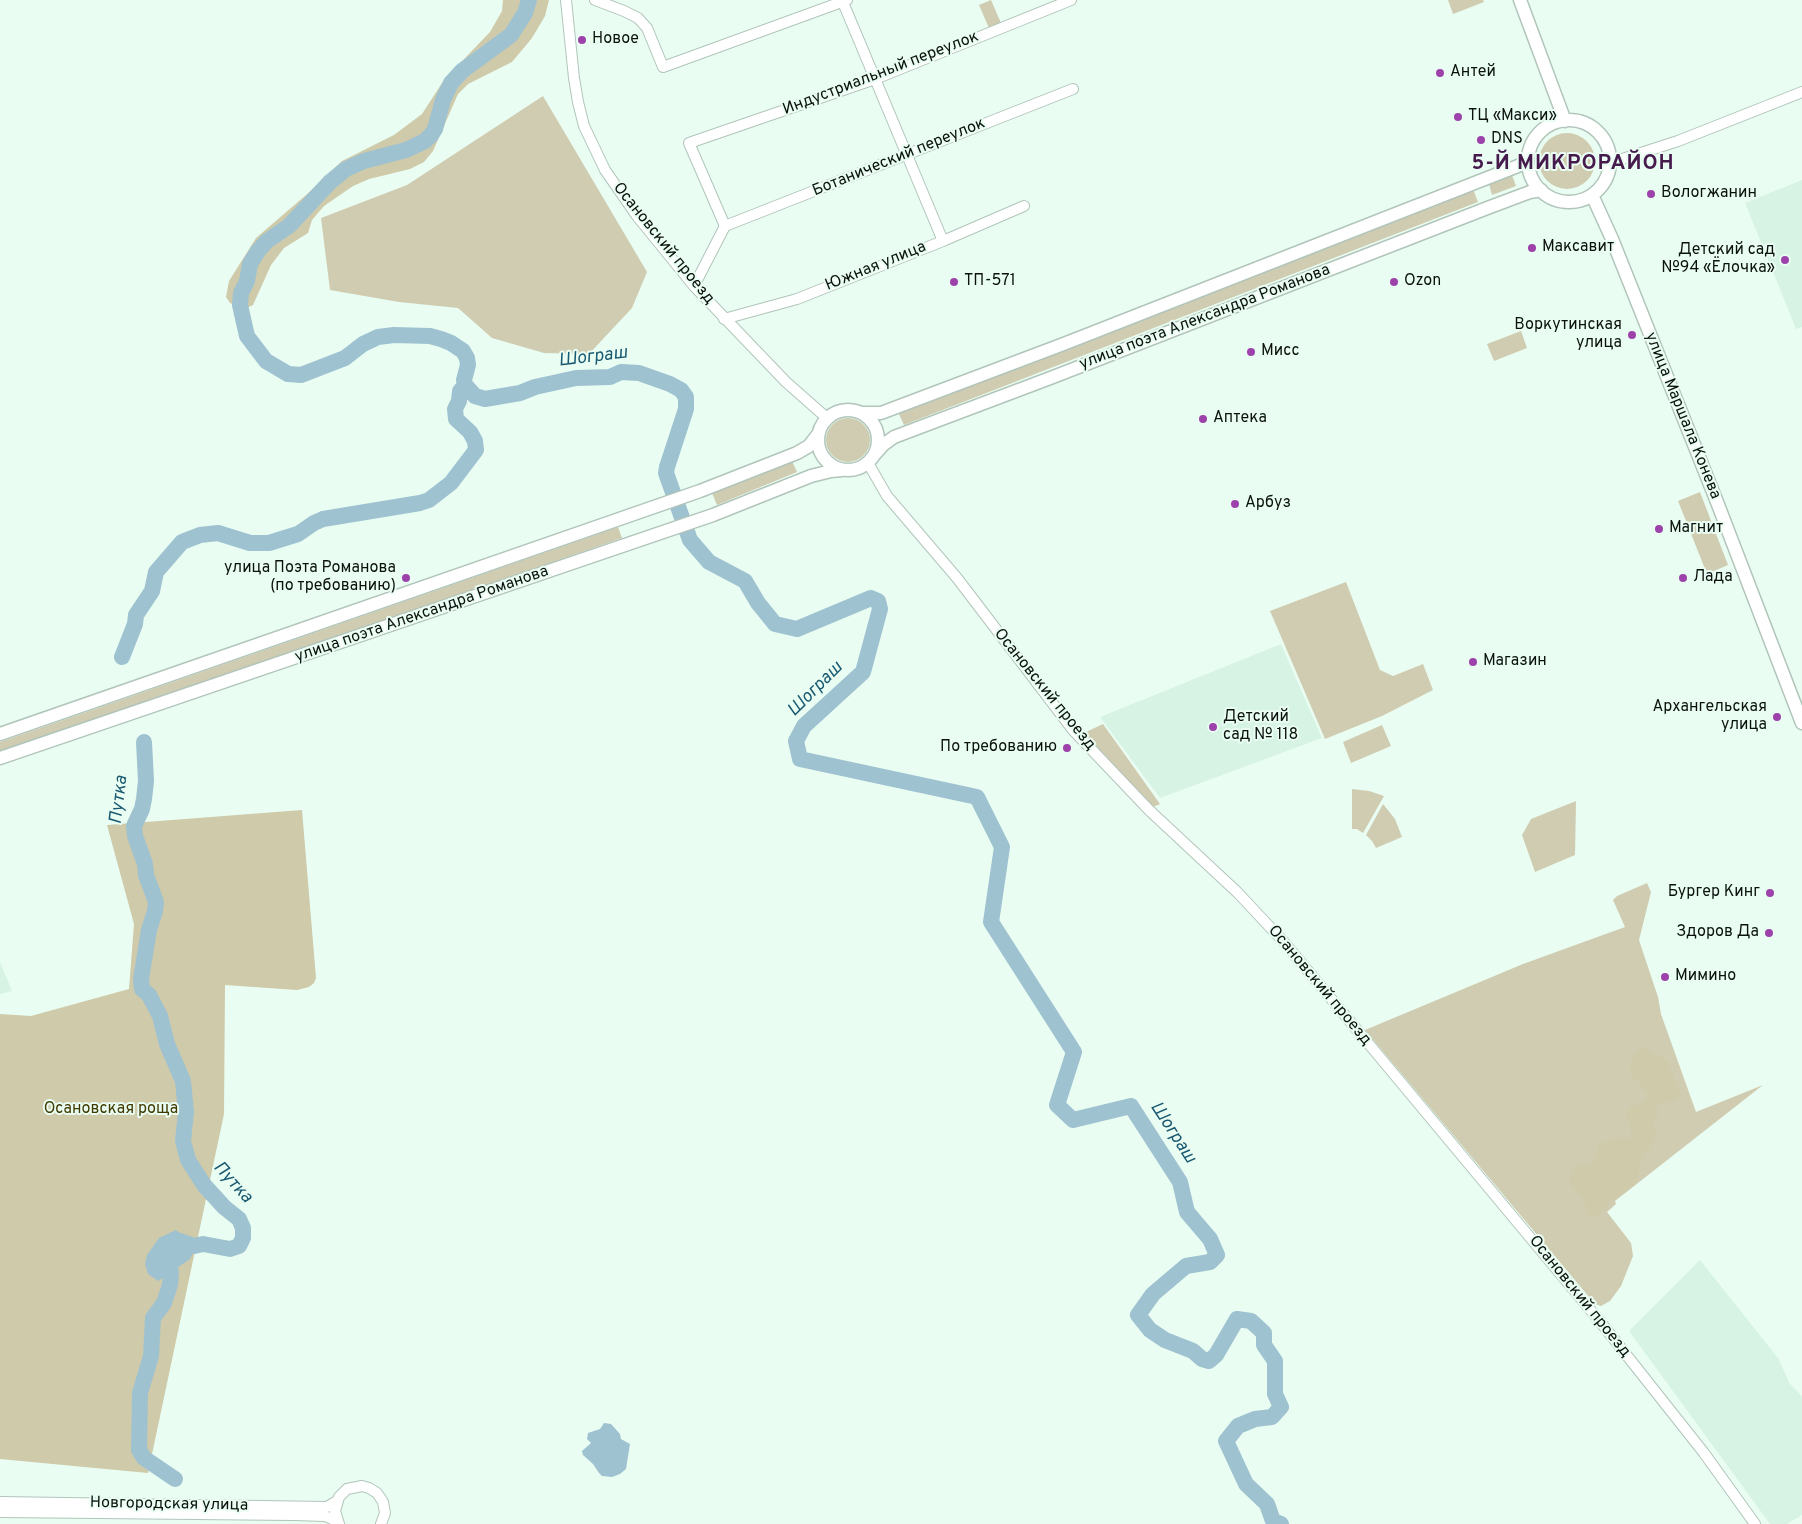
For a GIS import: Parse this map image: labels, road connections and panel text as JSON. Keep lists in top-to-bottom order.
{
  "streets": {
    "main road": ["улица поэта Александра Романова", "улица Маршала Конева"],
    "street": [
      "Индустриальный переулок",
      "Ботанический переулок",
      "Осановский проезд",
      "Южная улица",
      "Новгородская улица"
    ]
  },
  "crossings": [
    ["Индустриальный переулок", "Ботанический переулок"],
    ["Осановский проезд", "Южная улица"],
    ["Осановский проезд", "улица поэта Александра Романова"],
    ["улица поэта Александра Романова", "улица Маршала Конева"]
  ],
  "districts": ["5-Й МИКРОРАЙОН"],
  "water": ["Шограш", "Путка"],
  "parks": ["Осановская роща"],
  "places": [
    "Новое",
    "Антей",
    "ТЦ «Макси»",
    "DNS",
    "Вологжанин",
    "Максавит",
    "Детский сад №94 «Ёлочка»",
    "ТП-571",
    "Ozon",
    "Воркутинская улица",
    "Мисс",
    "Аптека",
    "Арбуз",
    "Магнит",
    "улица Поэта Романова (по требованию)",
    "Лада",
    "Магазин",
    "Архангельская улица",
    "Детский сад № 118",
    "По требованию",
    "Бургер Кинг",
    "Здоров Да",
    "Мимино"
  ]
}
